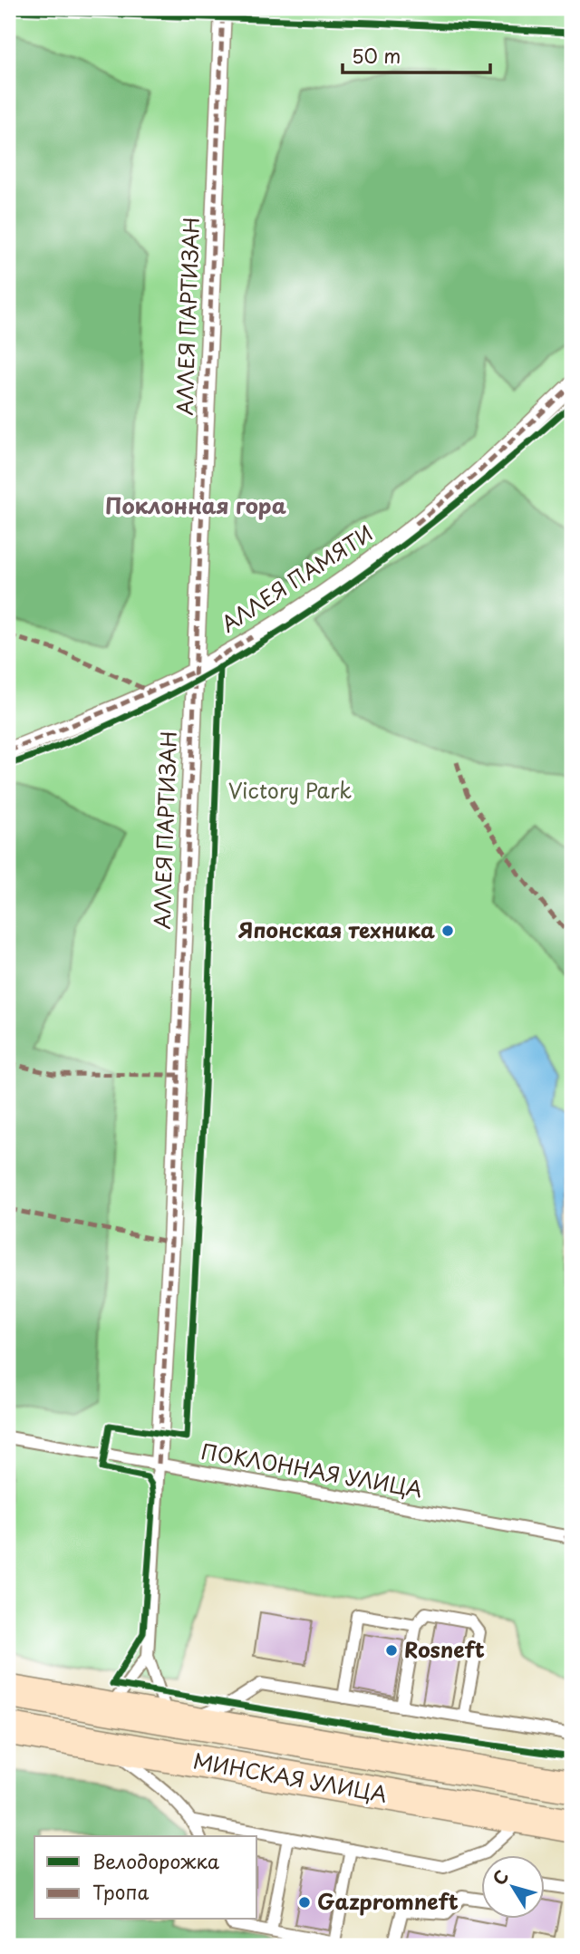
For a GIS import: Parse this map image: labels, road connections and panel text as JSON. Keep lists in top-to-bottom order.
{
  "streets": {
    "main road": ["МИНСКАЯ УЛИЦА"],
    "street": ["АЛЛЕЯ ПАРТИЗАН", "АЛЛЕЯ ПАМЯТИ"],
    "lane": ["ПОКЛОННАЯ УЛИЦА"]
  },
  "crossings": [
    ["АЛЛЕЯ ПАРТИЗАН", "АЛЛЕЯ ПАМЯТИ"],
    ["АЛЛЕЯ ПАРТИЗАН", "ПОКЛОННАЯ УЛИЦА"]
  ],
  "districts": ["Поклонная гора"],
  "parks": ["Victory Park"],
  "places": ["Японская техника", "Rosneft", "Gazpromneft"],
  "legend": ["Велодорожка", "Тропа"],
  "scale_bar": "50 m",
  "north": "top left"
}
